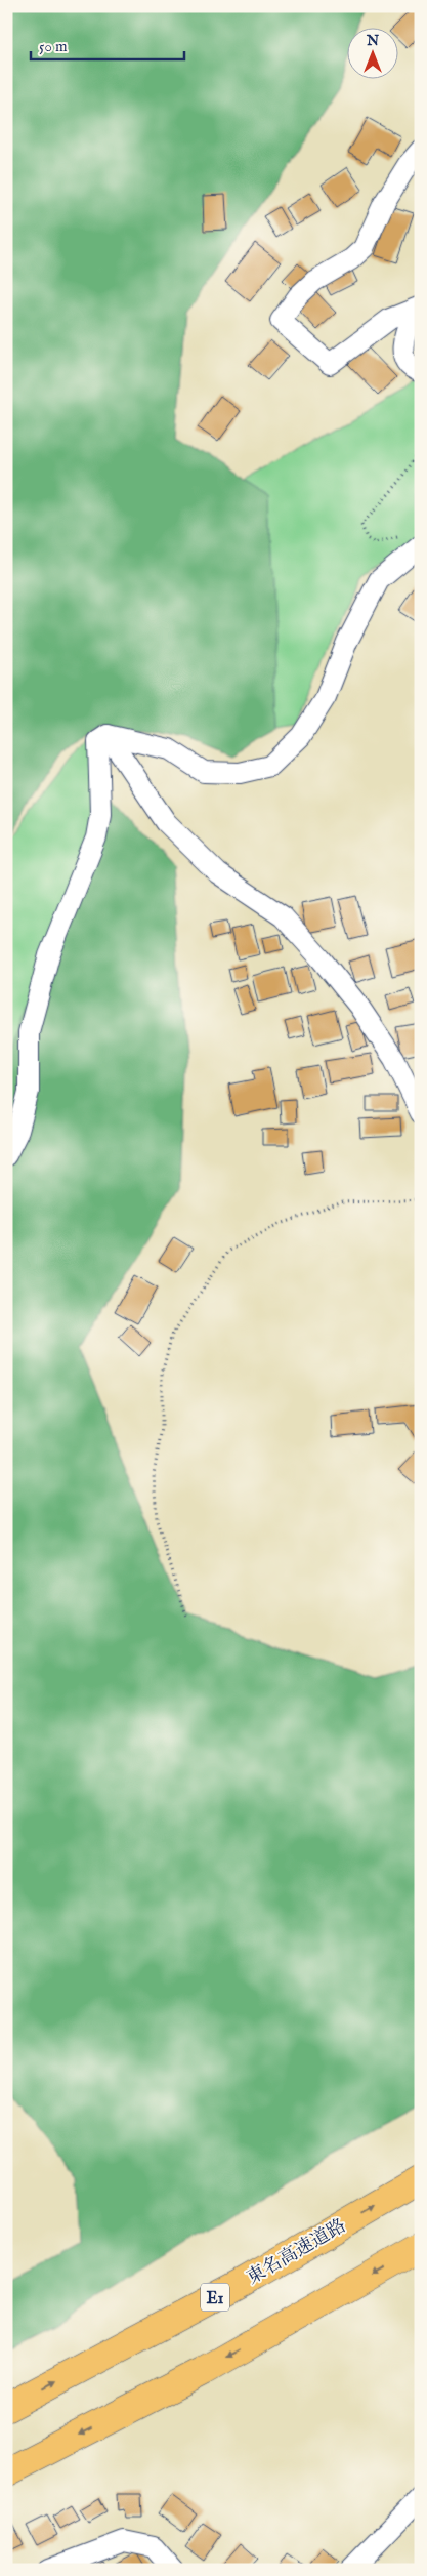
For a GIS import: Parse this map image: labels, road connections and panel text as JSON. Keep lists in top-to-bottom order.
{
  "streets": {
    "highway": ["東名高速道路", "E1"]
  },
  "scale_bar": "50 m",
  "north": "top"
}
